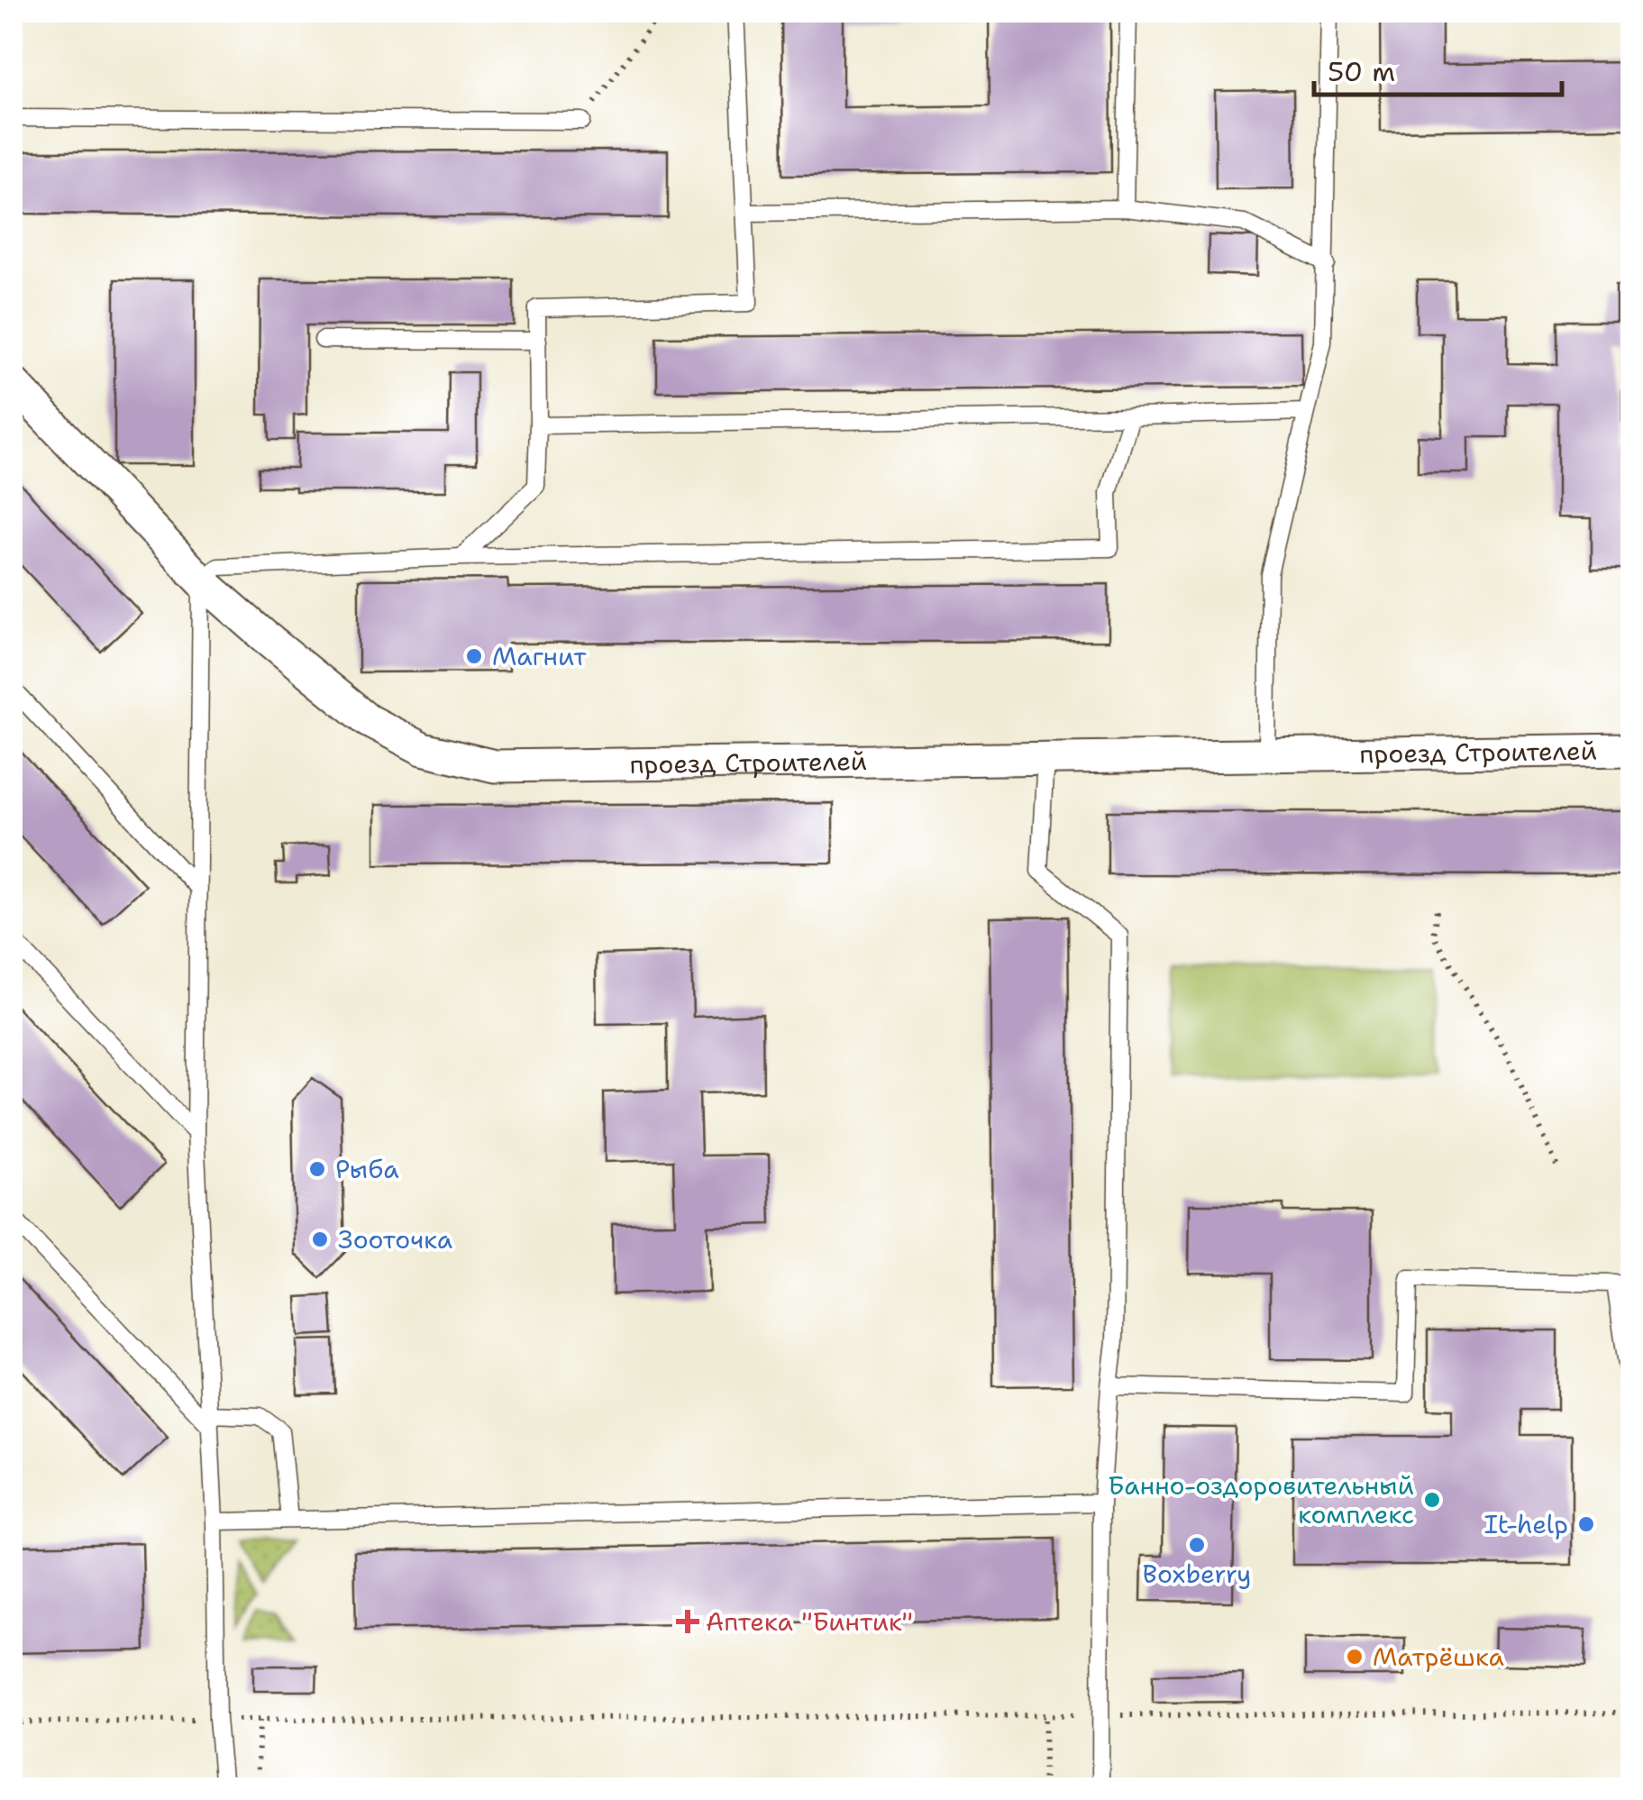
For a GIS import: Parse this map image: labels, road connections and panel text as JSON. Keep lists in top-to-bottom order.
{
  "streets": {
    "street": ["проезд Строителей"]
  },
  "places": {
    "other": [
      "Магнит",
      "Рыба",
      "Зооточка",
      "Банно-оздоровительный комплекс",
      "It-help",
      "Boxberry",
      "Матрёшка"
    ],
    "health": ["Аптека \"Бинтик\""]
  },
  "scale_bar": "50 m"
}
